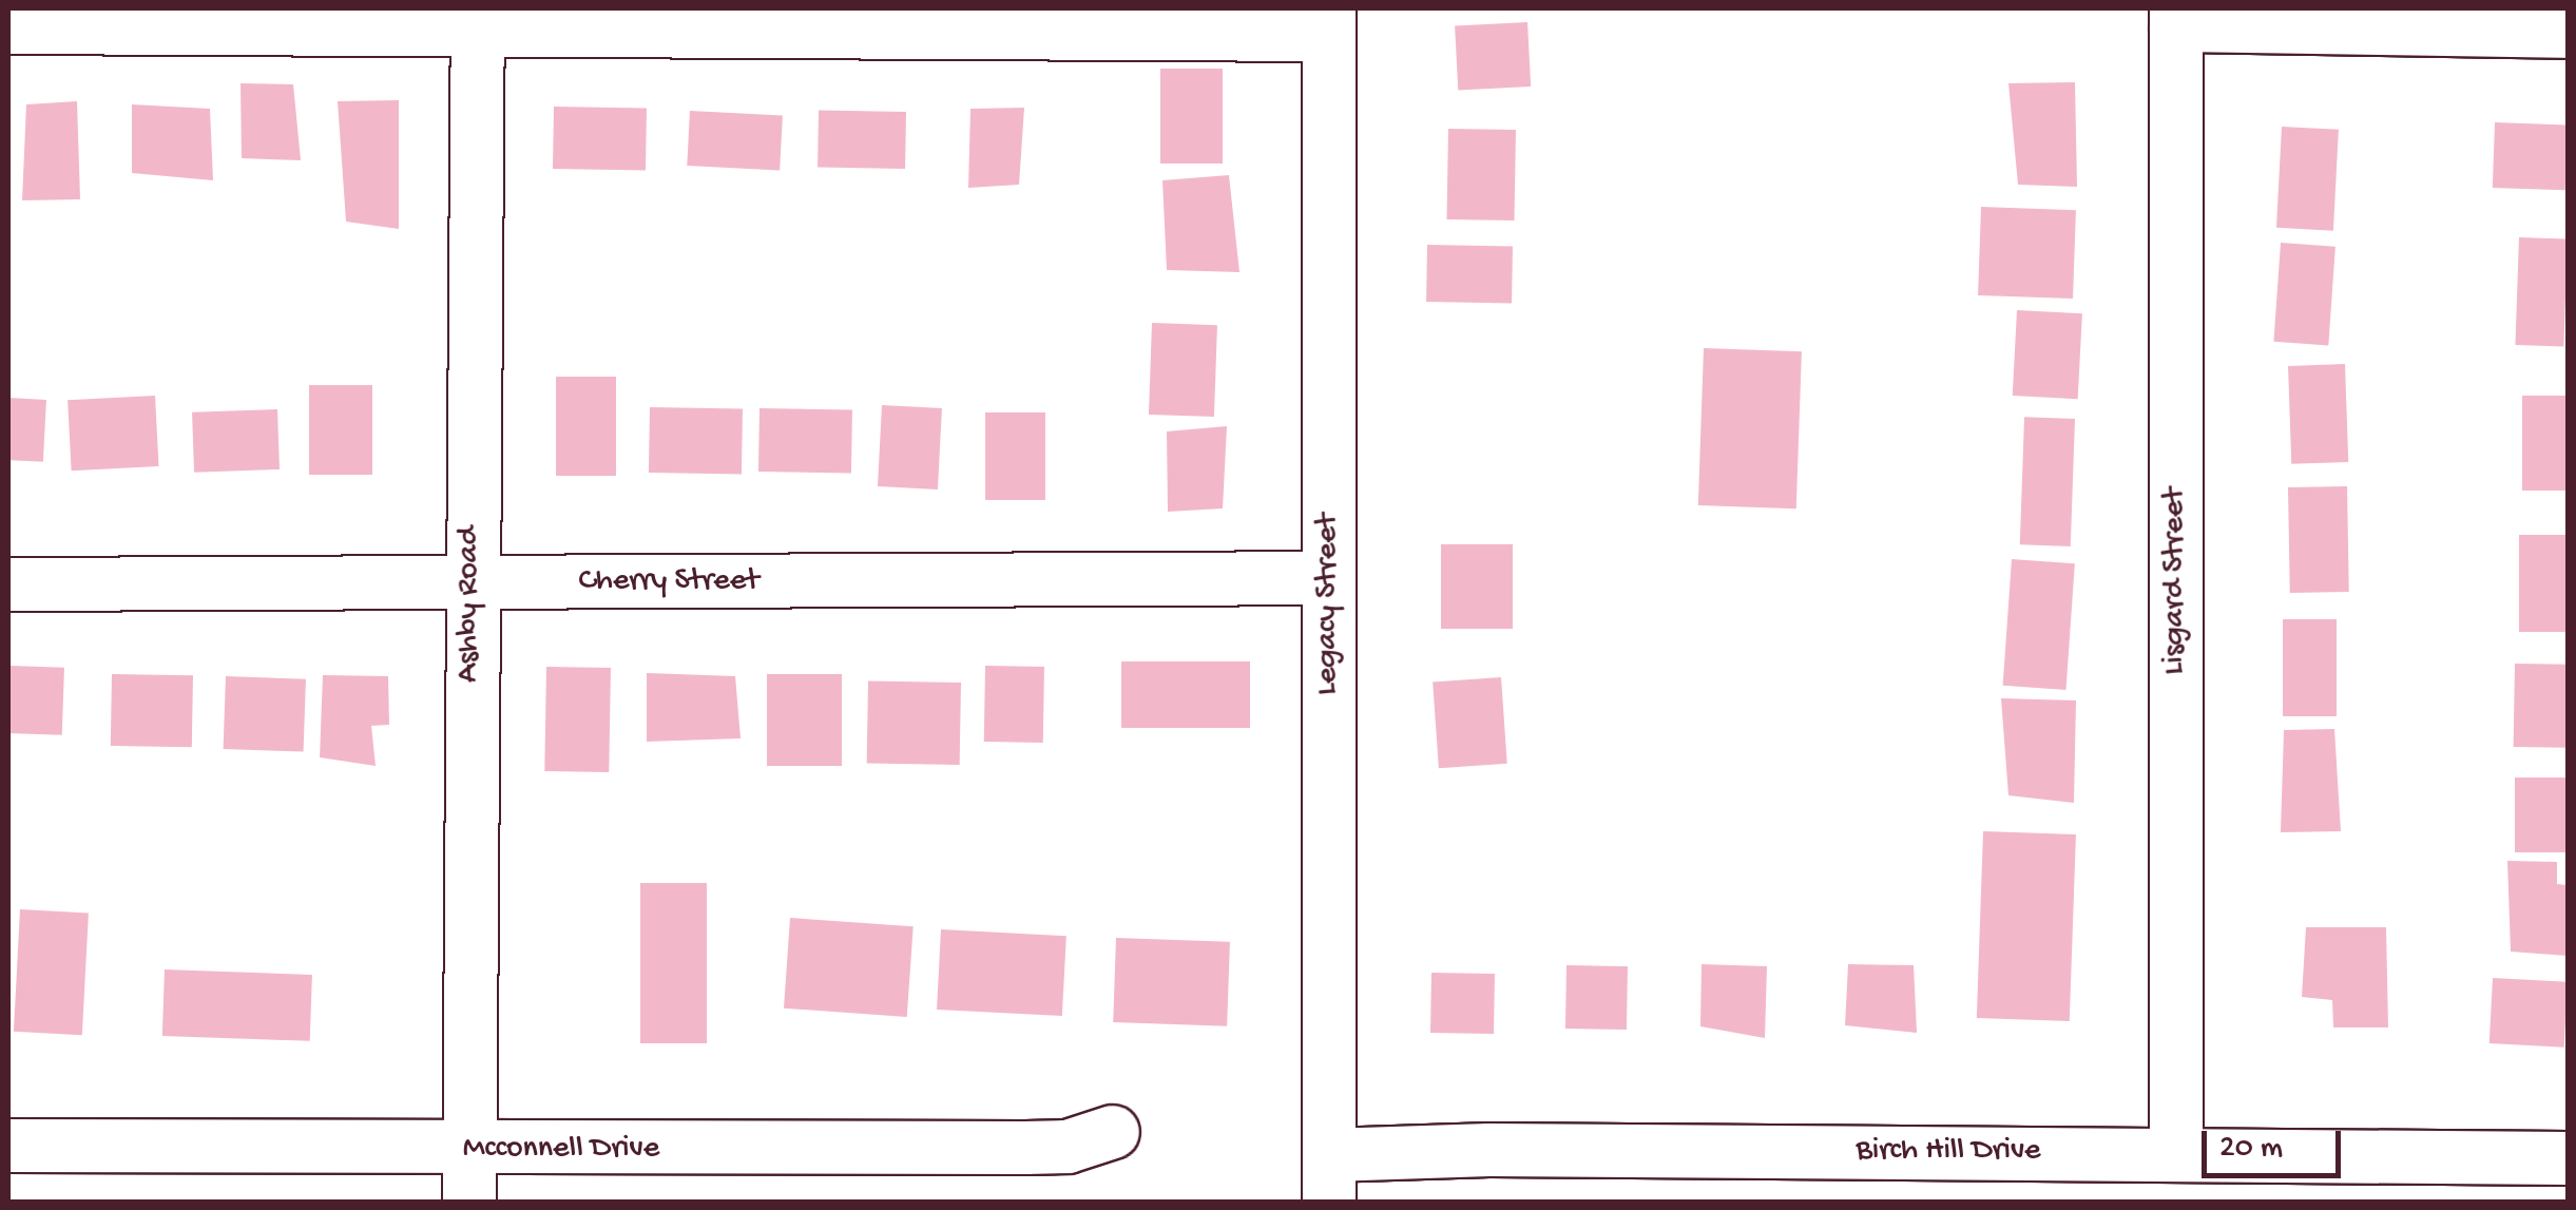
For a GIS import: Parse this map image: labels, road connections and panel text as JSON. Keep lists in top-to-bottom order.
{
  "streets": {
    "street": [
      "Lisgard Street",
      "Cherry Street",
      "Ashby Road",
      "Legacy Street",
      "Mcconnell Drive",
      "Birch Hill Drive"
    ]
  },
  "crossings": [
    ["Lisgard Street", "Birch Hill Drive"],
    ["Cherry Street", "Ashby Road"],
    ["Cherry Street", "Legacy Street"],
    ["Ashby Road", "Mcconnell Drive"],
    ["Legacy Street", "Birch Hill Drive"]
  ],
  "scale_bar": "20 m"
}
